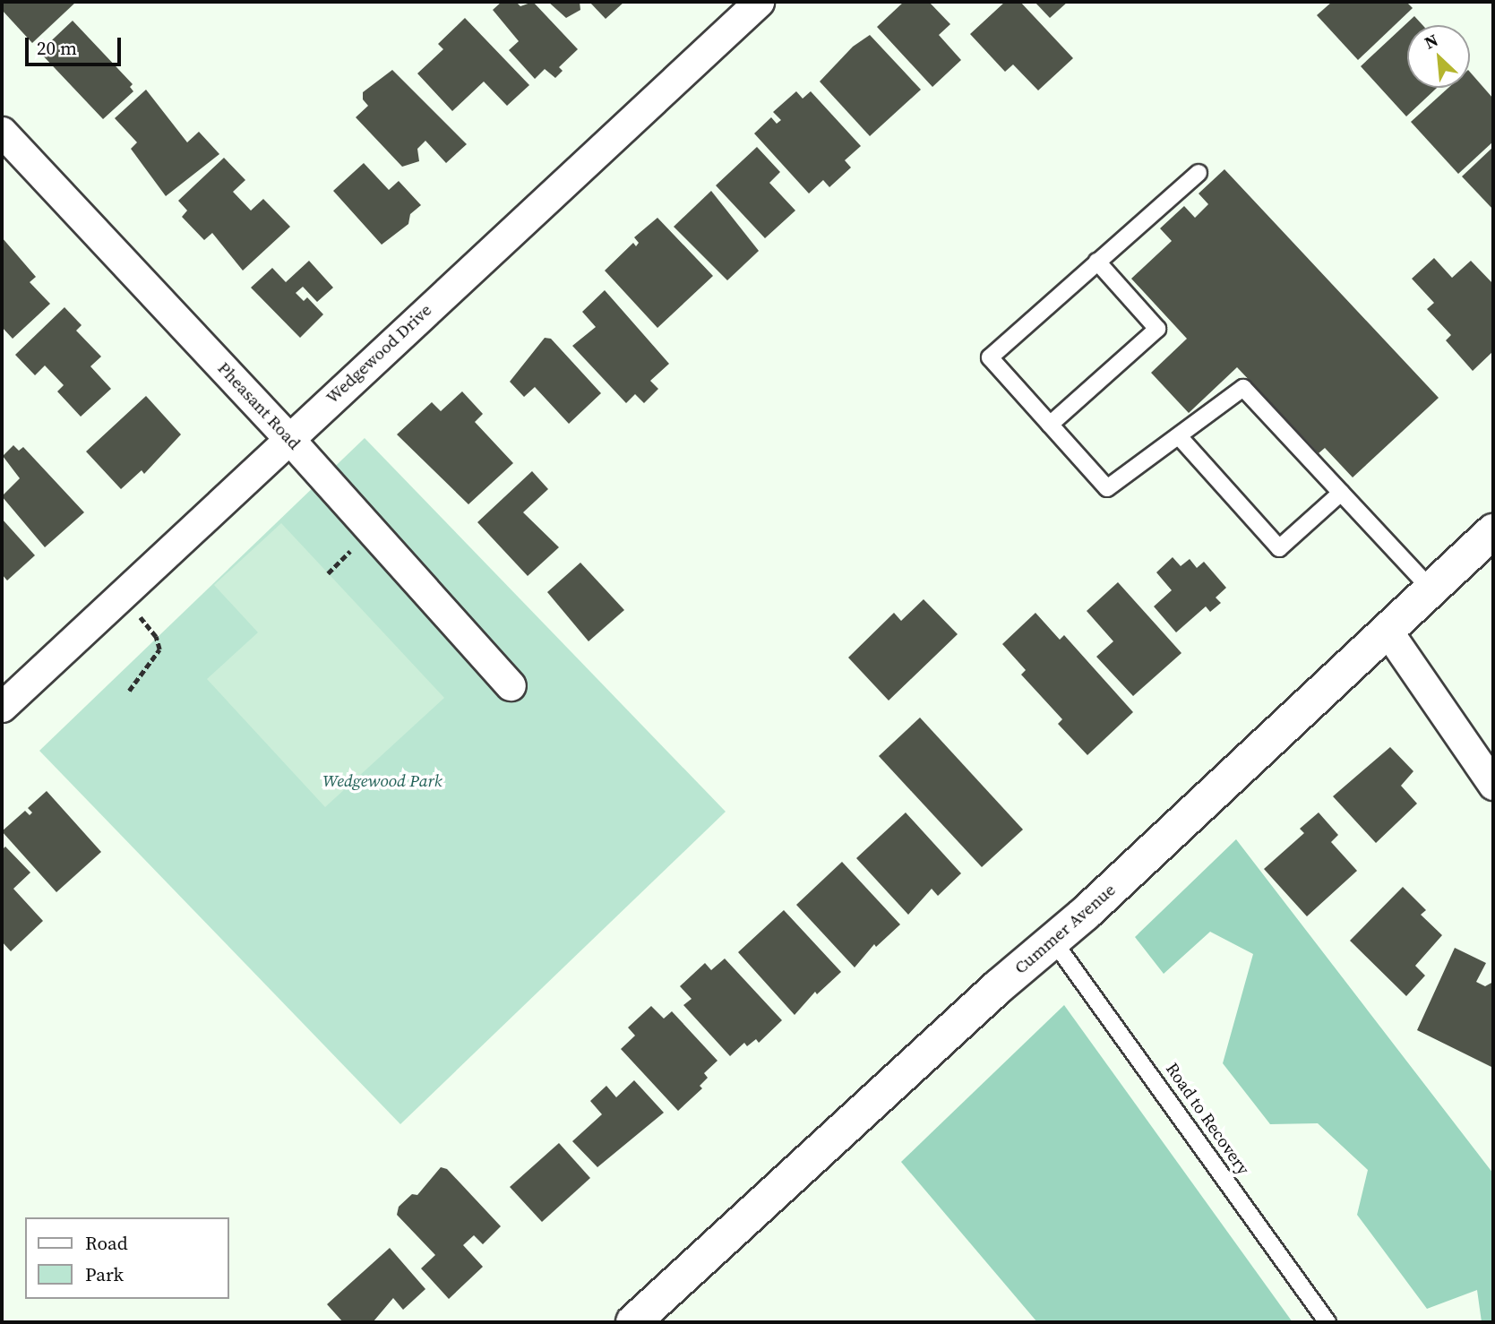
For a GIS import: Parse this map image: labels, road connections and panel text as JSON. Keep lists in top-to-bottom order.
{
  "streets": {
    "street": ["Wedgewood Drive", "Pheasant Road", "Cummer Avenue"],
    "lane": ["Road to Recovery"]
  },
  "crossings": [
    ["Wedgewood Drive", "Pheasant Road"],
    ["Cummer Avenue", "Road to Recovery"]
  ],
  "parks": ["Wedgewood Park"],
  "legend": ["Road", "Park"],
  "scale_bar": "20 m",
  "north": "top left"
}
